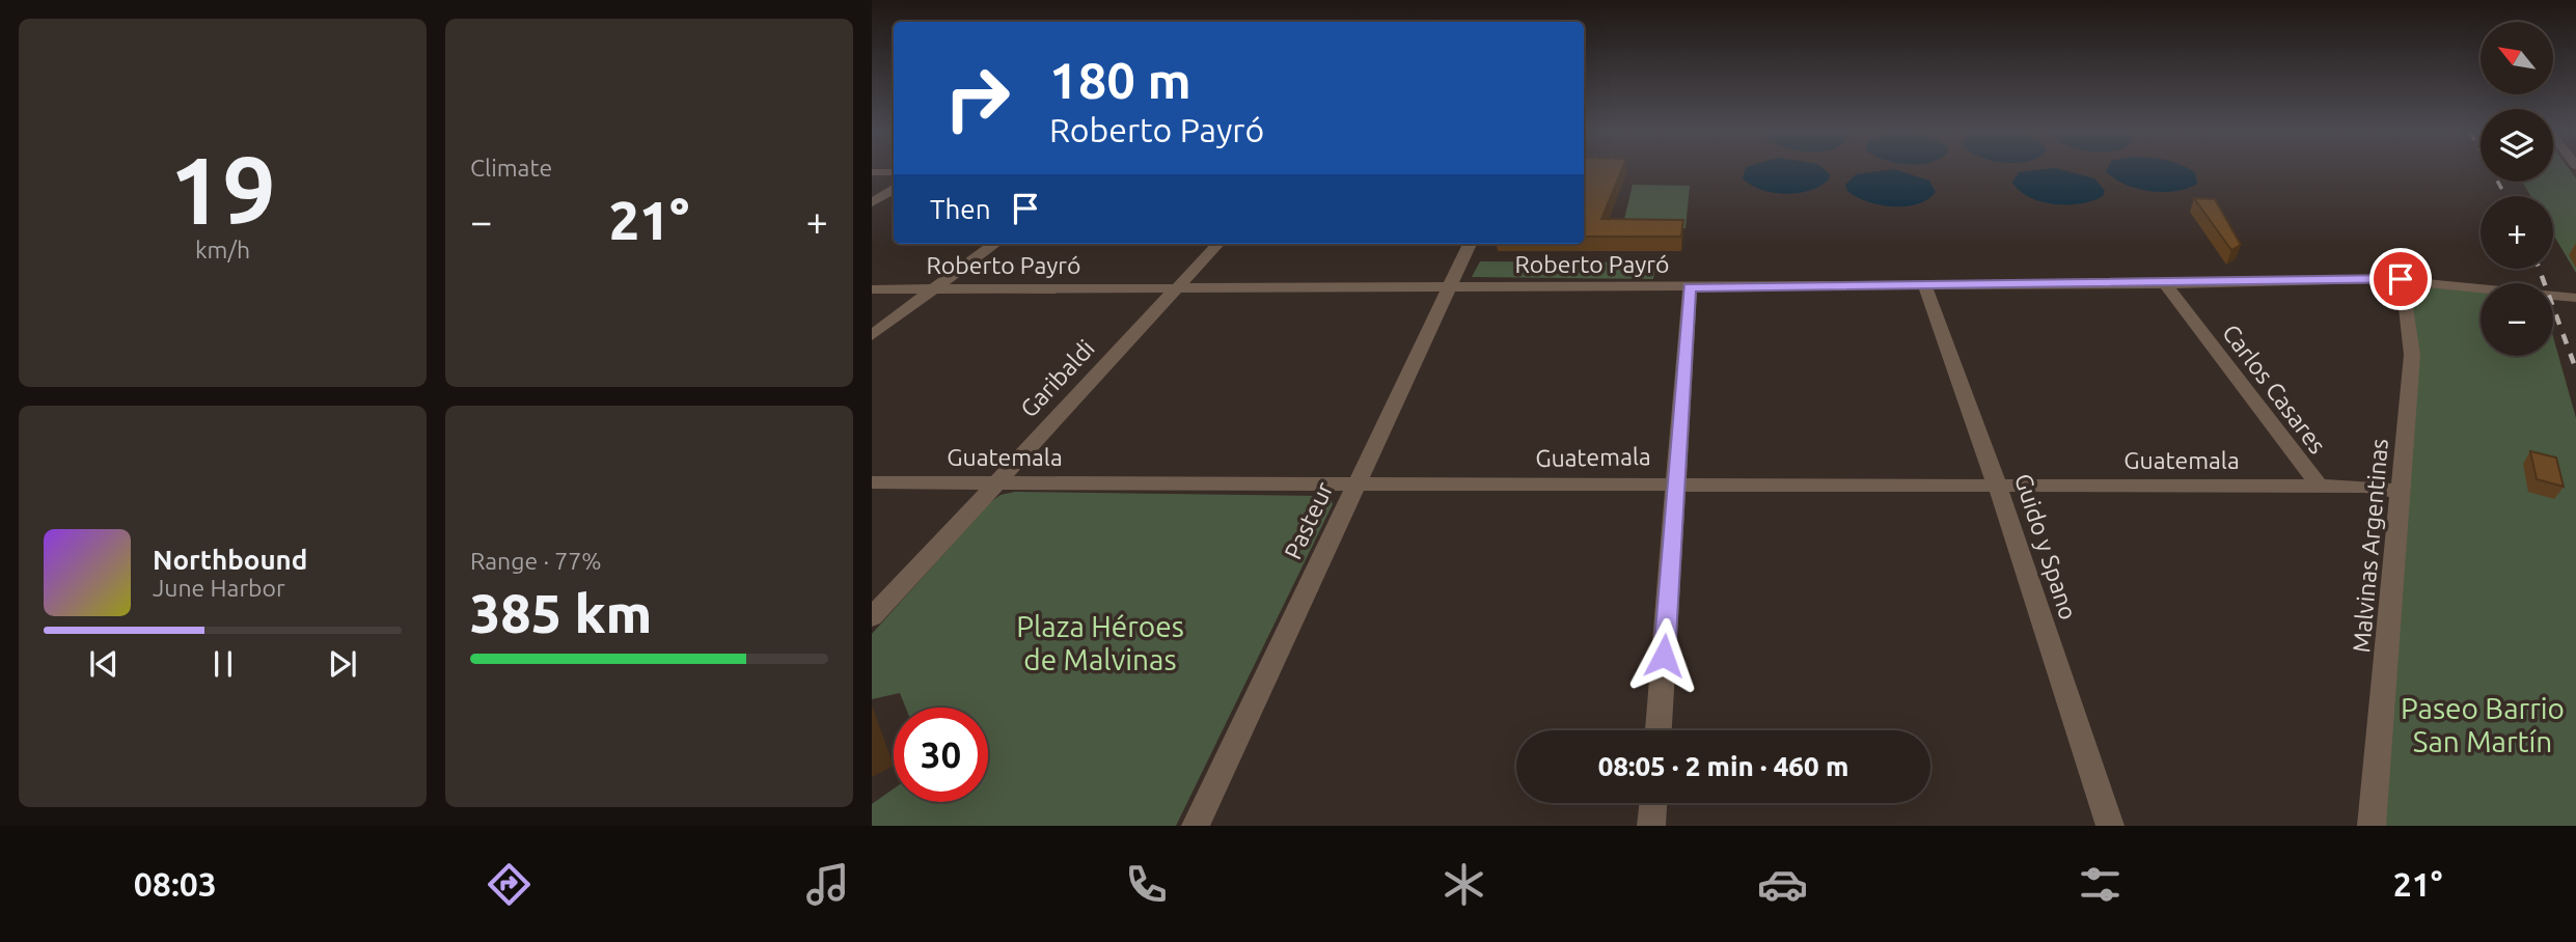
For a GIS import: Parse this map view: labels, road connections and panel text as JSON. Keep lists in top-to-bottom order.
{
  "streets": {
    "street": [
      "Roberto Payró",
      "Garibaldi",
      "Carlos Casares",
      "Guatemala",
      "Pasteur",
      "Malvinas Argentinas",
      "Guido y Spano"
    ]
  },
  "crossings": [
    ["Roberto Payró", "Garibaldi"],
    ["Roberto Payró", "Carlos Casares"],
    ["Roberto Payró", "Pasteur"],
    ["Roberto Payró", "Malvinas Argentinas"],
    ["Roberto Payró", "Guido y Spano"],
    ["Garibaldi", "Guatemala"],
    ["Carlos Casares", "Guatemala"],
    ["Guatemala", "Pasteur"],
    ["Guatemala", "Malvinas Argentinas"],
    ["Guatemala", "Guido y Spano"]
  ],
  "parks": ["Plaza Héroes de Malvinas", "Paseo Barrio San Martín"],
  "north": "top left",
  "page": {
    "tile": [
      ["19", "km/h"],
      "Climate",
      ["Range · 77%", "385 km"]
    ],
    "map_buttons": ["+", "−"],
    "turn": ["180 m", "Roberto Payró"],
    "then": "Then",
    "heat": ["−", "21°", "+"],
    "song": ["Northbound", "June Harbor"],
    "limit": "30",
    "trip": "08:05 · 2 min · 460 m",
    "tabs": ["08:03", "21°"]
  }
}
